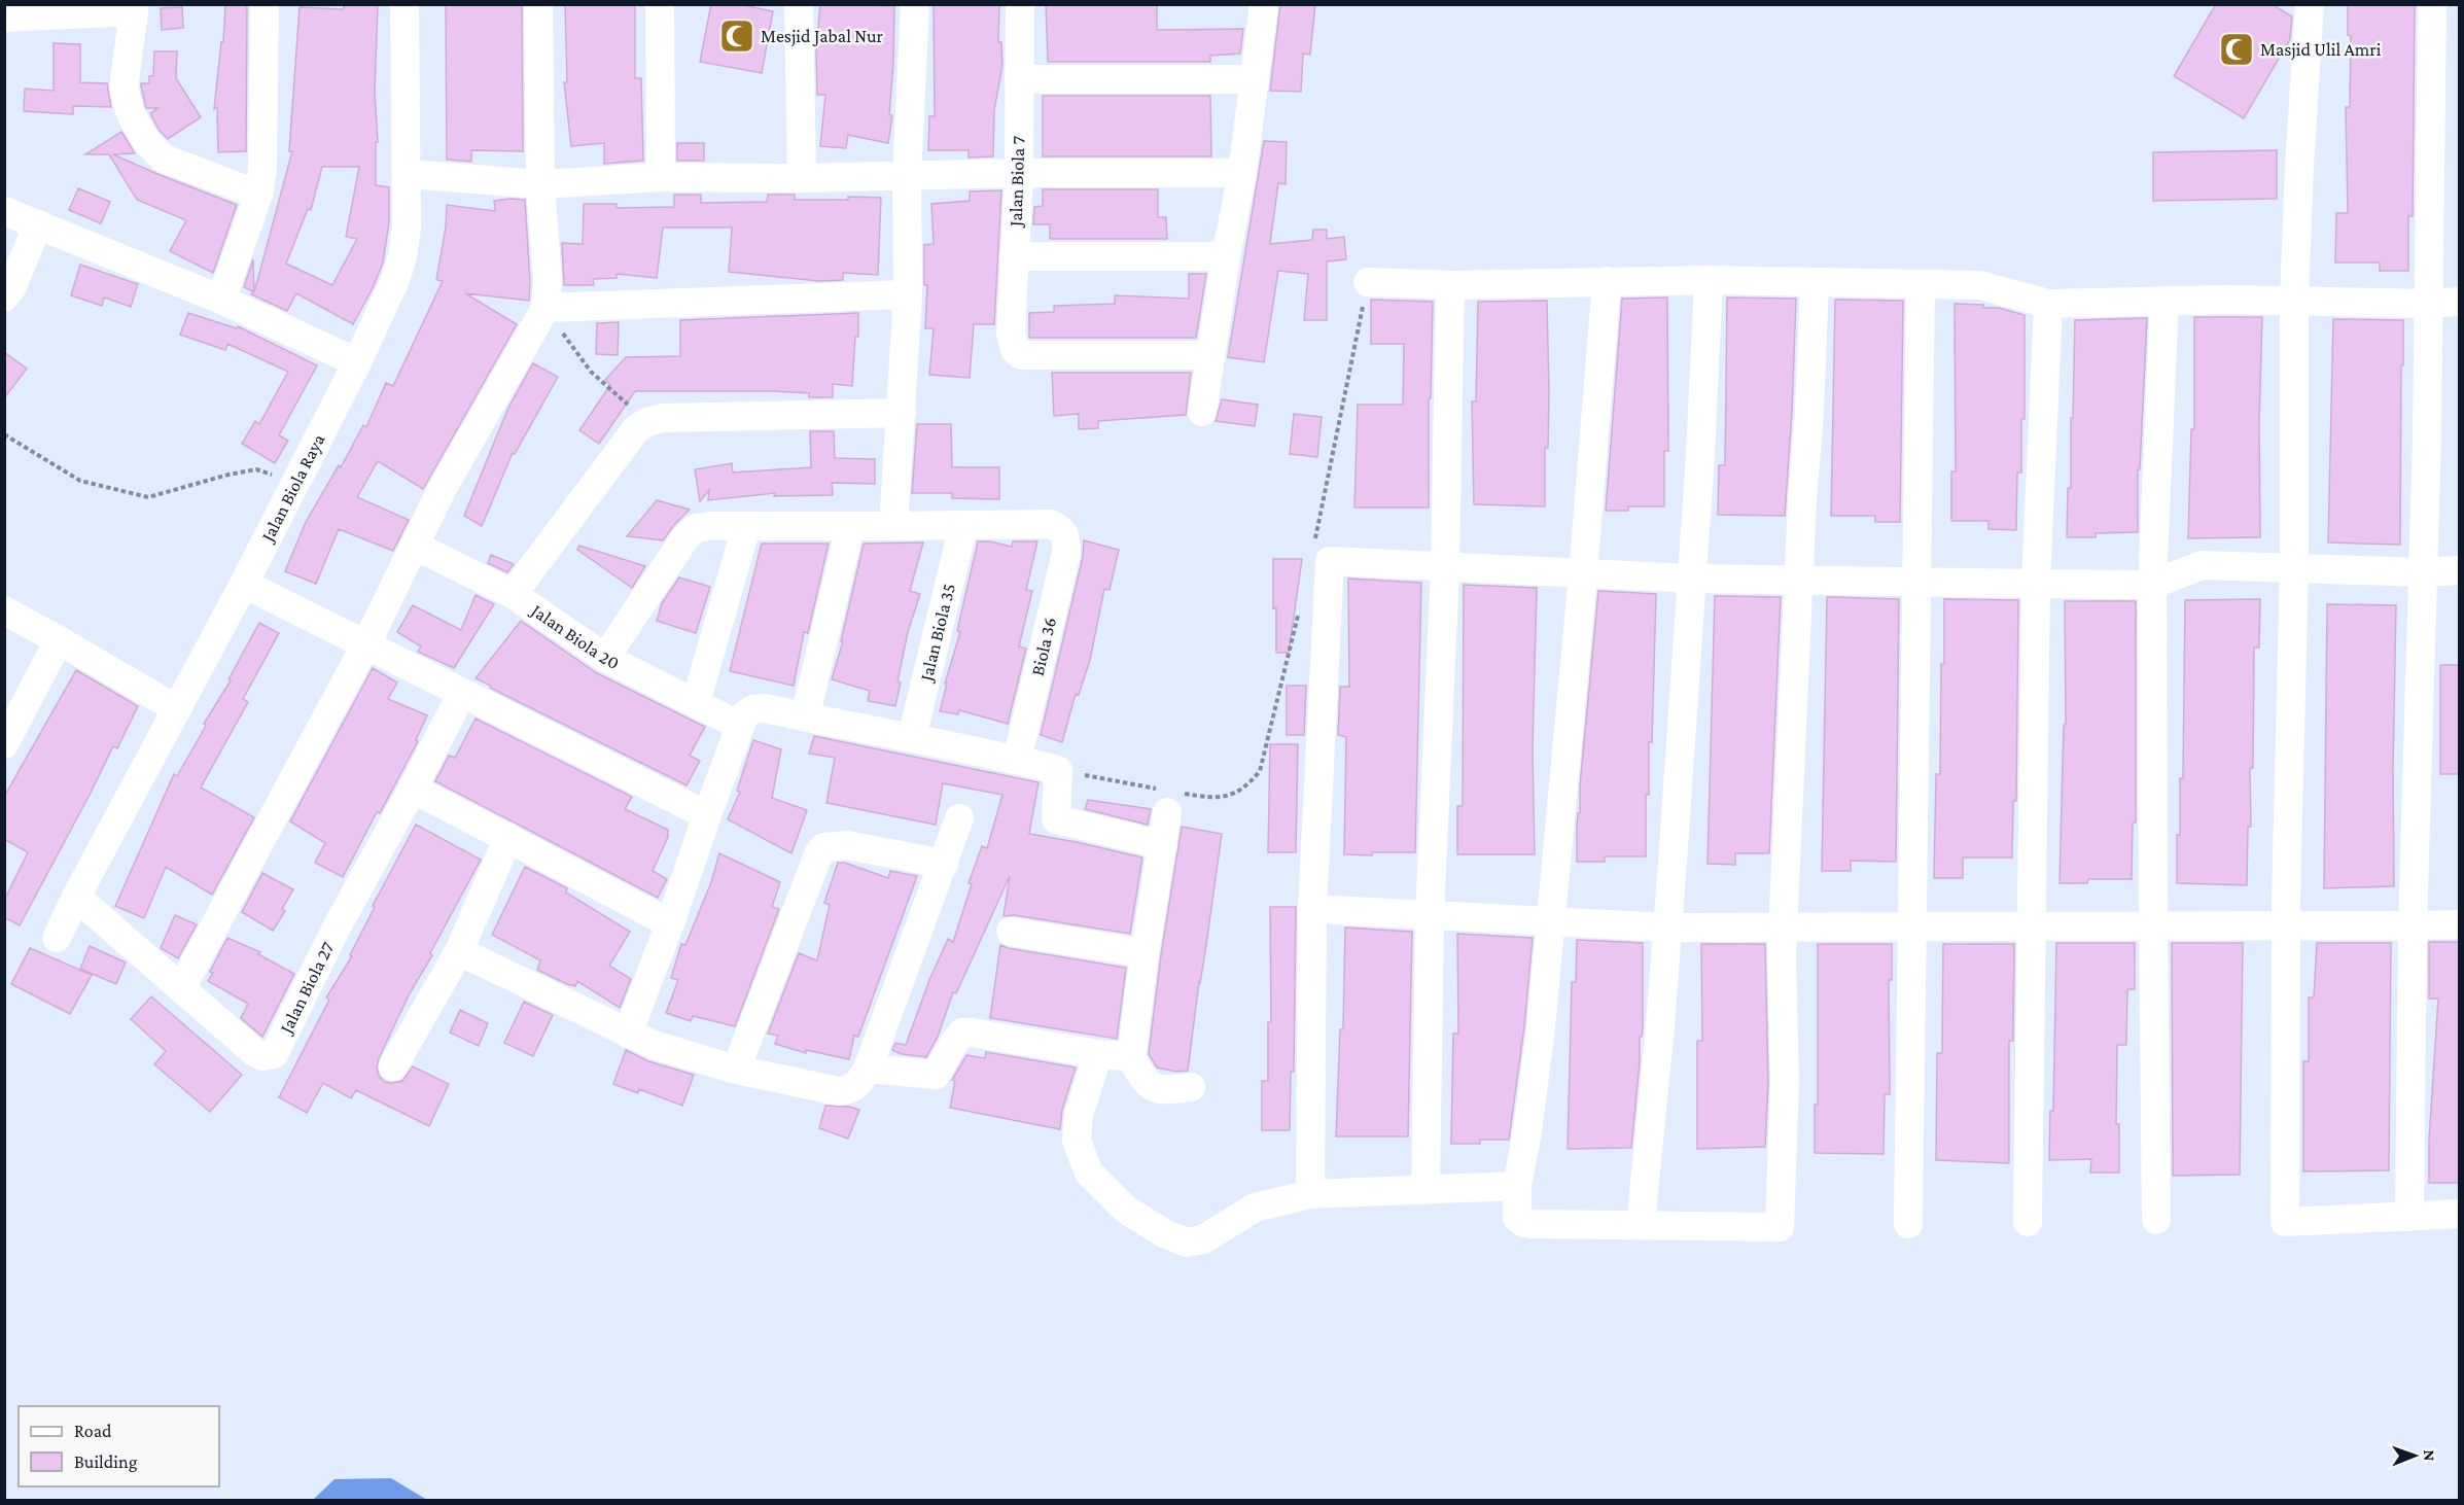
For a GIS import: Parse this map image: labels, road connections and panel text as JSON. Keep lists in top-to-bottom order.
{
  "streets": {
    "street": [
      "Jalan Biola 7",
      "Jalan Biola Raya",
      "Jalan Biola 35",
      "Jalan Biola 20",
      "Biola 36",
      "Jalan Biola 27"
    ]
  },
  "crossings": [
    ["Jalan Biola Raya", "Jalan Biola 27"],
    ["Jalan Biola 35", "Biola 36"]
  ],
  "places": {
    "mosque": ["Mesjid Jabal Nur", "Masjid Ulil Amri"]
  },
  "legend": ["Road", "Building"],
  "north": "right"
}
